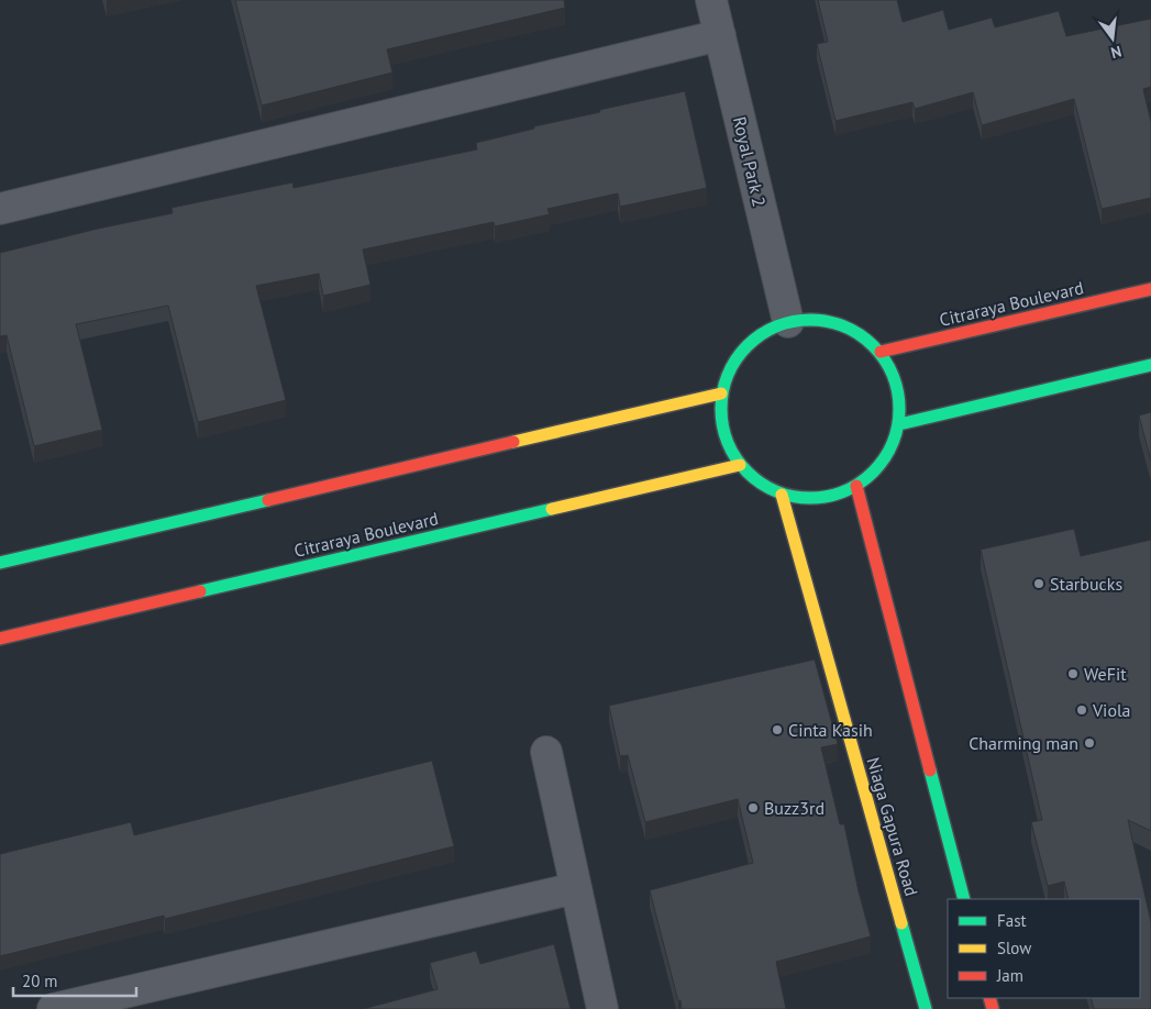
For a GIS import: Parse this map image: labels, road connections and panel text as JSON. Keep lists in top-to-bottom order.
{
  "streets": {
    "main road": ["Citraraya Boulevard", "Niaga Gapura Road"],
    "street": ["Royal Park 2"]
  },
  "crossings": [
    ["Royal Park 2", "Citraraya Boulevard"],
    ["Royal Park 2", "Niaga Gapura Road"],
    ["Citraraya Boulevard", "Niaga Gapura Road"]
  ],
  "places": [
    "Starbucks",
    "WeFit",
    "Viola",
    "Cinta Kasih",
    "Charming man",
    "Buzz3rd"
  ],
  "legend": ["Fast", "Slow", "Jam"],
  "scale_bar": "20 m",
  "north": "bottom"
}
